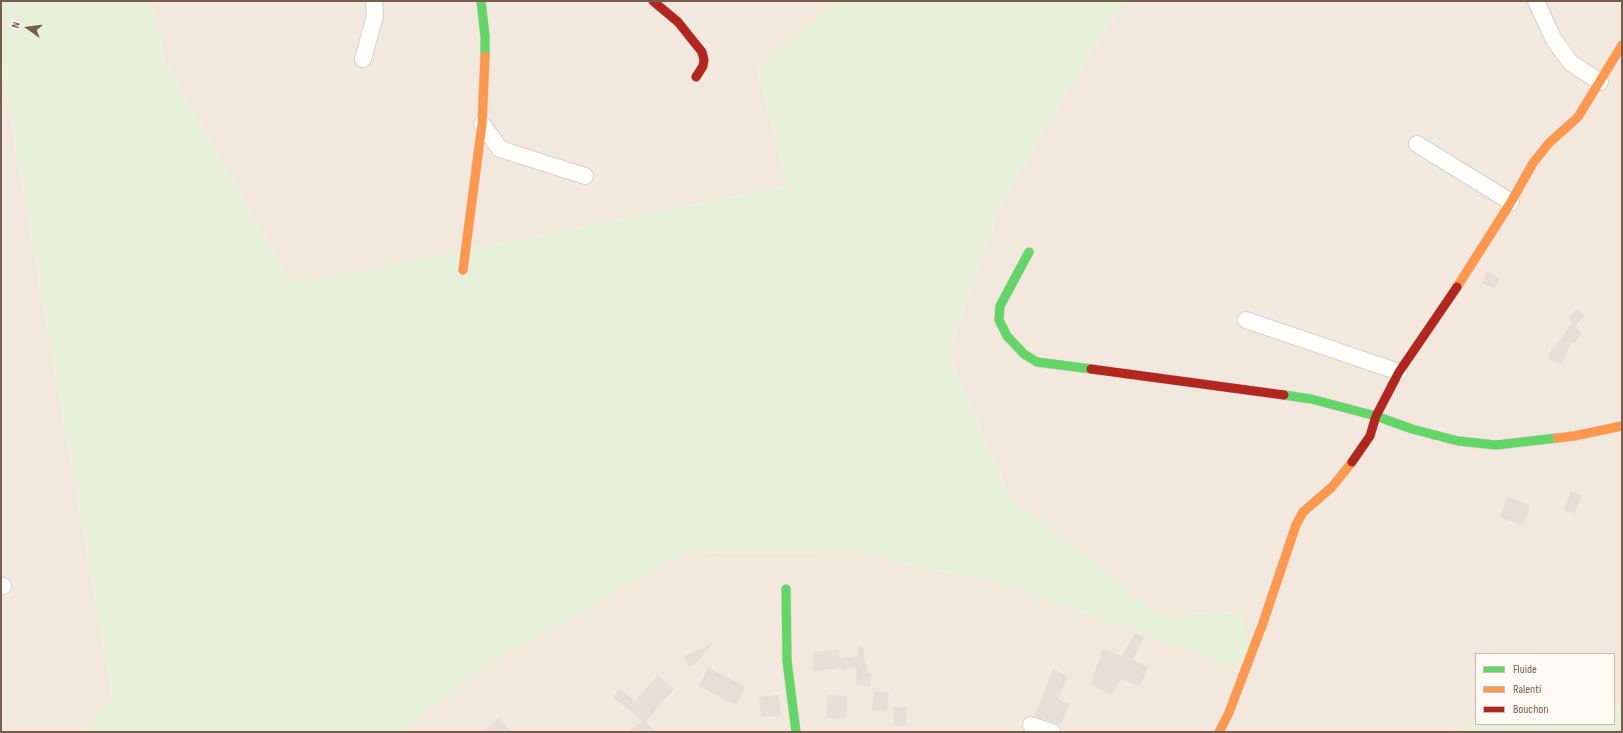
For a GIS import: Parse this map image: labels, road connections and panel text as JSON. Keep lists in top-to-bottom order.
{
  "legend": ["Fluide", "Ralenti", "Bouchon"],
  "north": "left"
}
